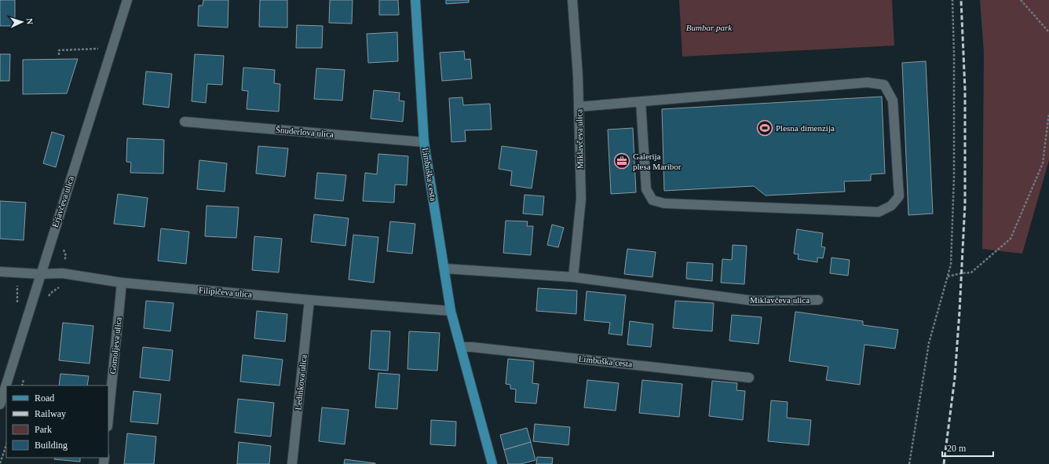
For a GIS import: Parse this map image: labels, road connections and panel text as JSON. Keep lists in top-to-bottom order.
{
  "streets": {
    "main road": ["Limbuška cesta"],
    "street": [
      "Šnuderlova ulica",
      "Miklavčeva ulica",
      "Erjavčeva ulica",
      "Filipičeva ulica",
      "Gomoljeva ulica",
      "Ledinkova ulica"
    ]
  },
  "crossings": [
    ["Šnuderlova ulica", "Limbuška cesta"],
    ["Miklavčeva ulica", "Limbuška cesta"],
    ["Limbuška cesta", "Filipičeva ulica"],
    ["Erjavčeva ulica", "Filipičeva ulica"],
    ["Filipičeva ulica", "Gomoljeva ulica"],
    ["Filipičeva ulica", "Ledinkova ulica"]
  ],
  "parks": ["Bumbar park"],
  "places": {
    "sports": ["Plesna dimenzija"],
    "office": ["Galerija plesa Maribor"]
  },
  "legend": [
    "Road",
    "Railway",
    "Park",
    "Building"
  ],
  "scale_bar": "20 m",
  "north": "right"
}
